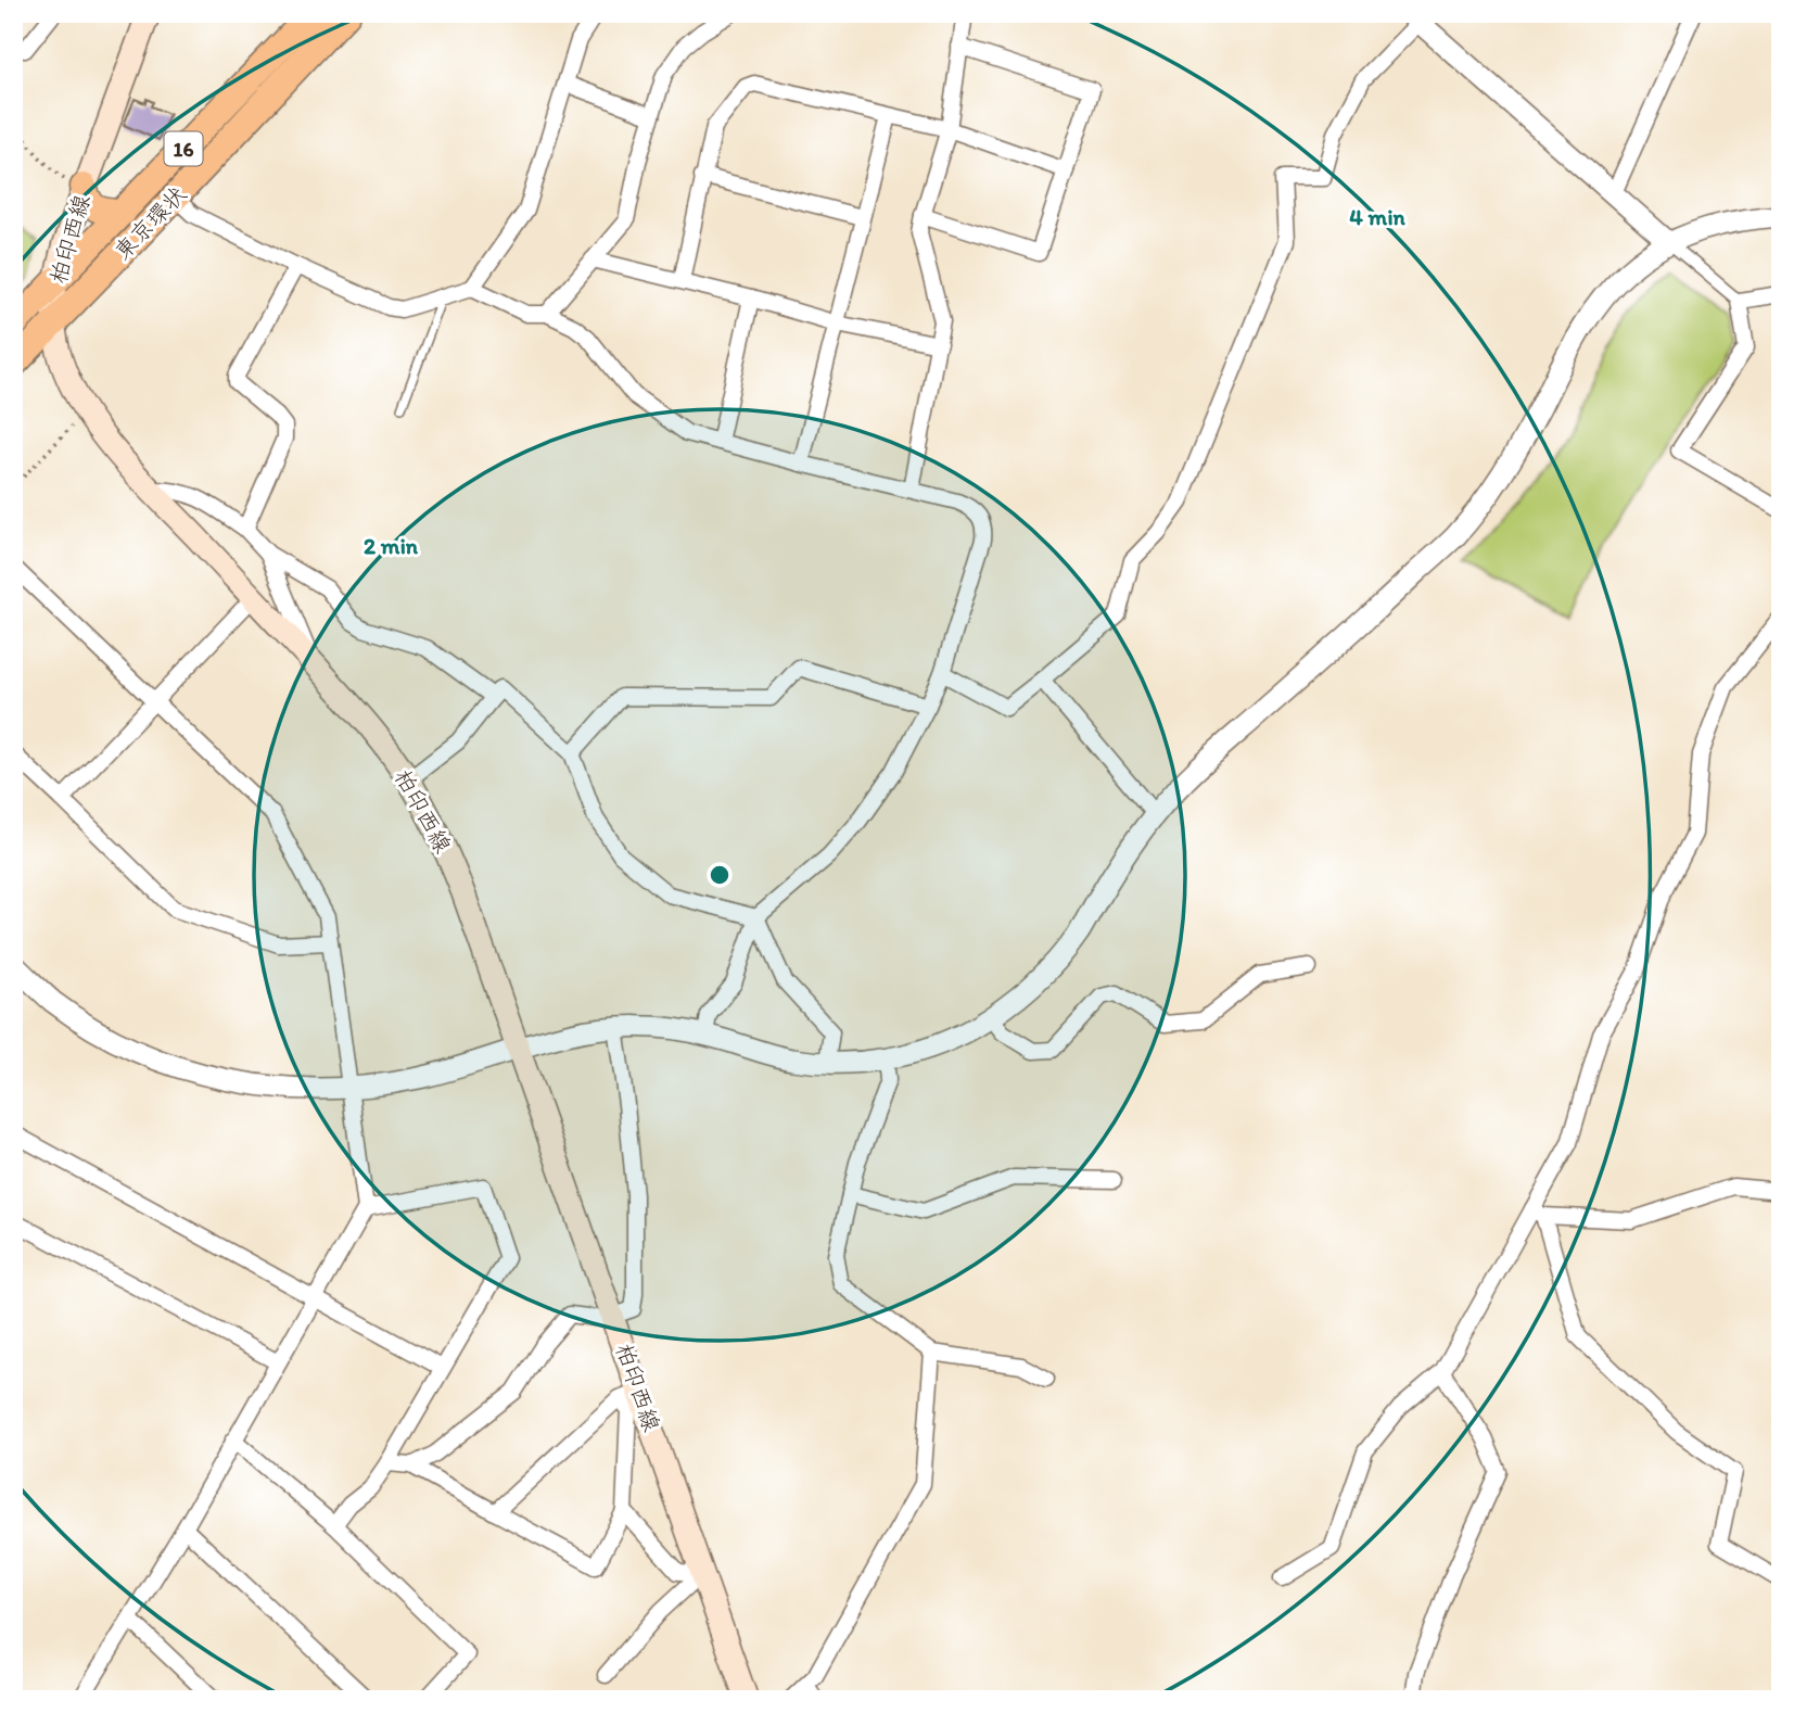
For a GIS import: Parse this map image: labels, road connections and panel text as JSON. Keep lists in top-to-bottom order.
{
  "streets": {
    "highway": ["16", "東京環状"],
    "main road": ["柏印西線"]
  },
  "crossings": [
    ["東京環状", "柏印西線"]
  ],
  "rings": ["4 min", "2 min"]
}
